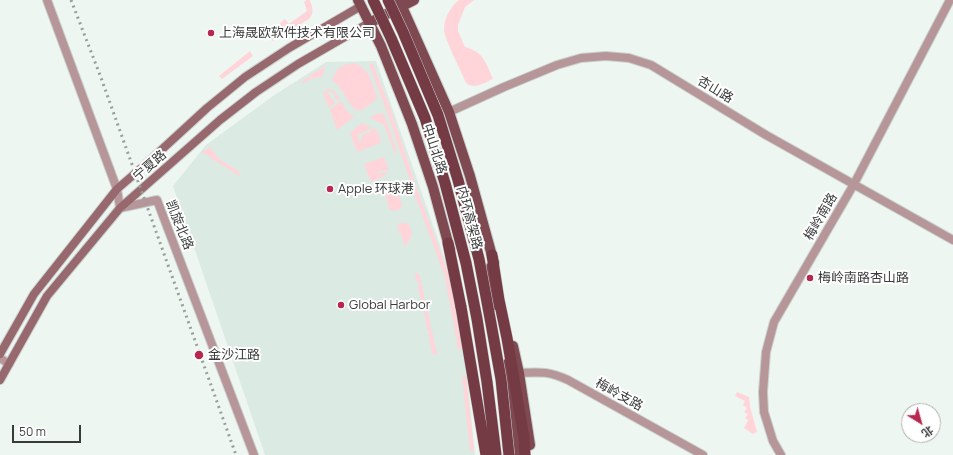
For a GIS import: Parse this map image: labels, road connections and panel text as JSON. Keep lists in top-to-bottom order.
{
  "streets": {
    "highway": ["内环高架路"],
    "main road": ["中山北路", "宁夏路"],
    "street": [
      "杏山路",
      "梅岭南路",
      "凯旋北路",
      "梅岭支路"
    ]
  },
  "crossings": [
    ["杏山路", "中山北路"],
    ["杏山路", "梅岭南路"],
    ["中山北路", "宁夏路"],
    ["中山北路", "梅岭支路"],
    ["宁夏路", "凯旋北路"]
  ],
  "places": [
    "上海晟欧软件技术有限公司",
    "Apple 环球港",
    "梅岭南路杏山路",
    "Global Harbor",
    "金沙江路"
  ],
  "scale_bar": "50 m",
  "north": "bottom right"
}
